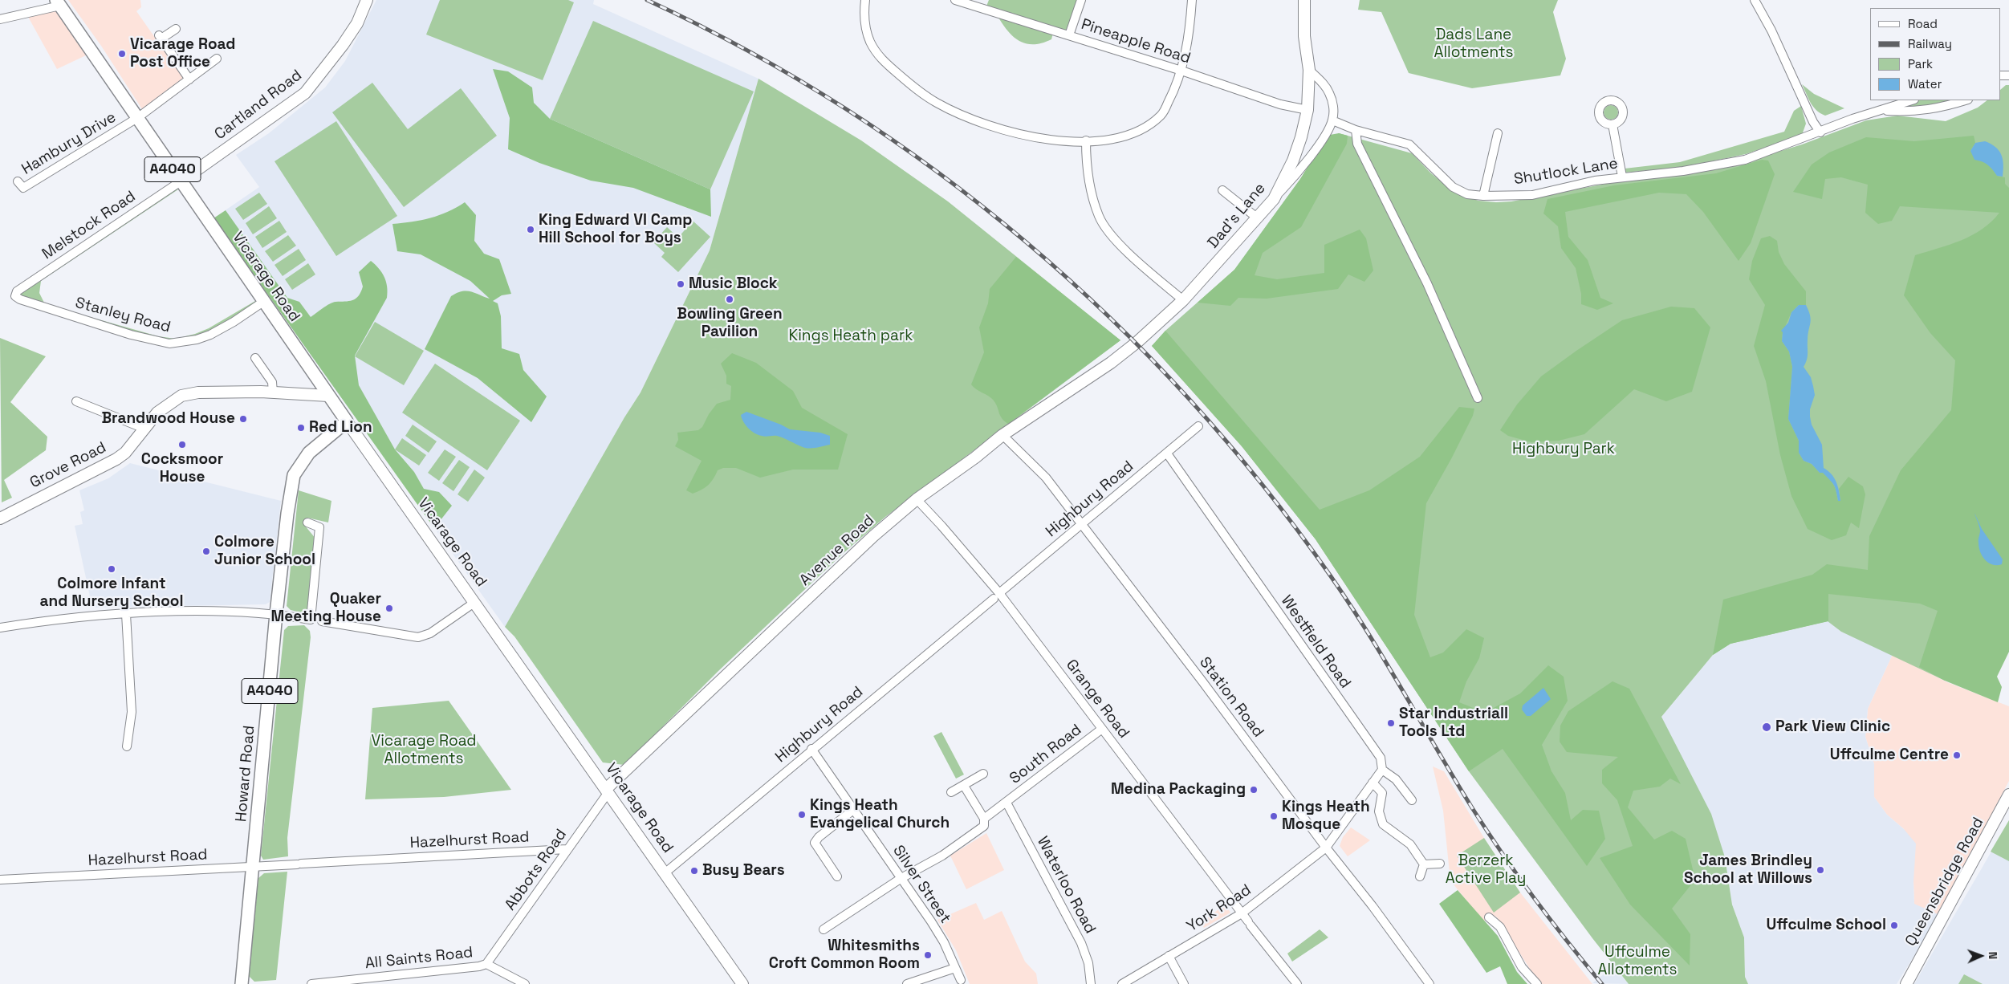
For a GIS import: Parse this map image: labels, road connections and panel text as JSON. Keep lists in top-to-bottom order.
{
  "streets": {
    "main road": ["A4040", "Vicarage Road", "Howard Road"],
    "street": [
      "Pineapple Road",
      "Cartland Road",
      "Hambury Drive",
      "Shutlock Lane",
      "Dad's Lane",
      "Melstock Road",
      "Stanley Road",
      "Grove Road",
      "Highbury Road",
      "Avenue Road",
      "Westfield Road",
      "Station Road",
      "Grange Road",
      "South Road",
      "Hazelhurst Road",
      "Abbots Road",
      "Queensbridge Road",
      "Silver Street",
      "Waterloo Road",
      "York Road",
      "All Saints Road"
    ]
  },
  "crossings": [
    ["Pineapple Road", "Dad's Lane"],
    ["Cartland Road", "Melstock Road"],
    ["Cartland Road", "Vicarage Road"],
    ["Hambury Drive", "Vicarage Road"],
    ["Dad's Lane", "Avenue Road"],
    ["Melstock Road", "Vicarage Road"],
    ["Melstock Road", "Stanley Road"],
    ["Vicarage Road", "Stanley Road"],
    ["Vicarage Road", "Grove Road"],
    ["Vicarage Road", "Highbury Road"],
    ["Vicarage Road", "Avenue Road"],
    ["Vicarage Road", "Howard Road"],
    ["Vicarage Road", "Abbots Road"],
    ["Highbury Road", "Westfield Road"],
    ["Highbury Road", "Station Road"],
    ["Highbury Road", "Grange Road"],
    ["Highbury Road", "Silver Street"],
    ["Avenue Road", "Station Road"],
    ["Avenue Road", "Grange Road"],
    ["Avenue Road", "Abbots Road"],
    ["Station Road", "York Road"],
    ["Grange Road", "South Road"],
    ["Grange Road", "York Road"],
    ["South Road", "Waterloo Road"],
    ["Howard Road", "Hazelhurst Road"],
    ["Hazelhurst Road", "Abbots Road"],
    ["Abbots Road", "All Saints Road"]
  ],
  "parks": [
    "Dads Lane Allotments",
    "Kings Heath park",
    "Highbury Park",
    "Vicarage Road Allotments",
    "Berzerk Active Play",
    "Uffculme Allotments"
  ],
  "places": [
    "Vicarage Road Post Office",
    "King Edward VI Camp Hill School for Boys",
    "Music Block",
    "Bowling Green Pavilion",
    "Brandwood House",
    "Red Lion",
    "Cocksmoor House",
    "Colmore Junior School",
    "Colmore Infant and Nursery School",
    "Quaker Meeting House",
    "Star Industriall Tools Ltd",
    "Park View Clinic",
    "Uffculme Centre",
    "Medina Packaging",
    "Kings Heath Evangelical Church",
    "Kings Heath Mosque",
    "James Brindley School at Willows",
    "Busy Bears",
    "Uffculme School",
    "Whitesmiths Croft Common Room"
  ],
  "legend": [
    "Road",
    "Railway",
    "Park",
    "Water"
  ],
  "north": "right"
}
